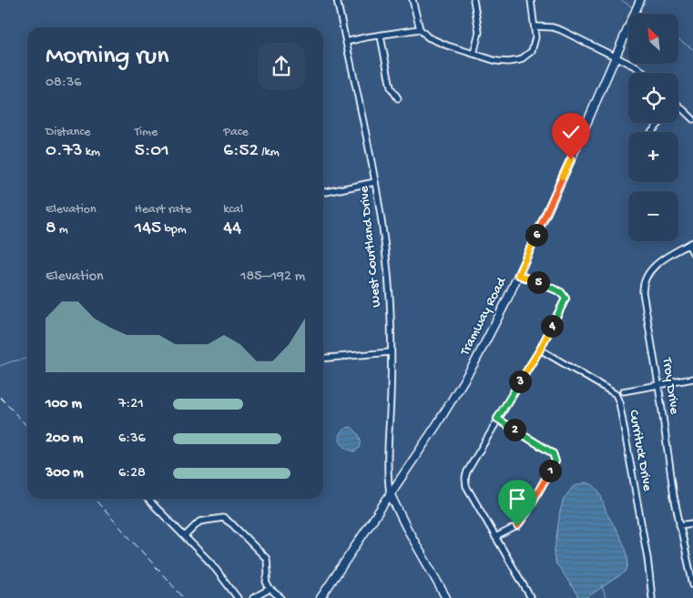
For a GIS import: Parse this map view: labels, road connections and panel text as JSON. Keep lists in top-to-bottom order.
{
  "streets": {
    "main road": ["Tramway Road"],
    "street": ["West Courtland Drive", "Troy Drive", "Currituck Drive"]
  },
  "crossings": [
    ["West Courtland Drive", "Tramway Road"]
  ],
  "north": "top left",
  "page": {
    "map_buttons": ["+", "−"],
    "heading": ["Morning run", "08:36"],
    "stats": [
      ["Distance", "0.73 km"],
      ["Time", "5:01"],
      ["Pace", "6:52 /km"],
      ["Elevation", "8 m"],
      ["Heart rate", "145 bpm"],
      ["kcal", "44"]
    ],
    "pins": [
      "6",
      "5",
      "4",
      "3",
      "2",
      "1"
    ],
    "chart": ["Elevation", "185–192 m"],
    "list": [
      {
        "name": "100 m",
        "note": "7:21"
      },
      {
        "name": "200 m",
        "note": "6:36"
      },
      {
        "name": "300 m",
        "note": "6:28"
      }
    ]
  }
}
